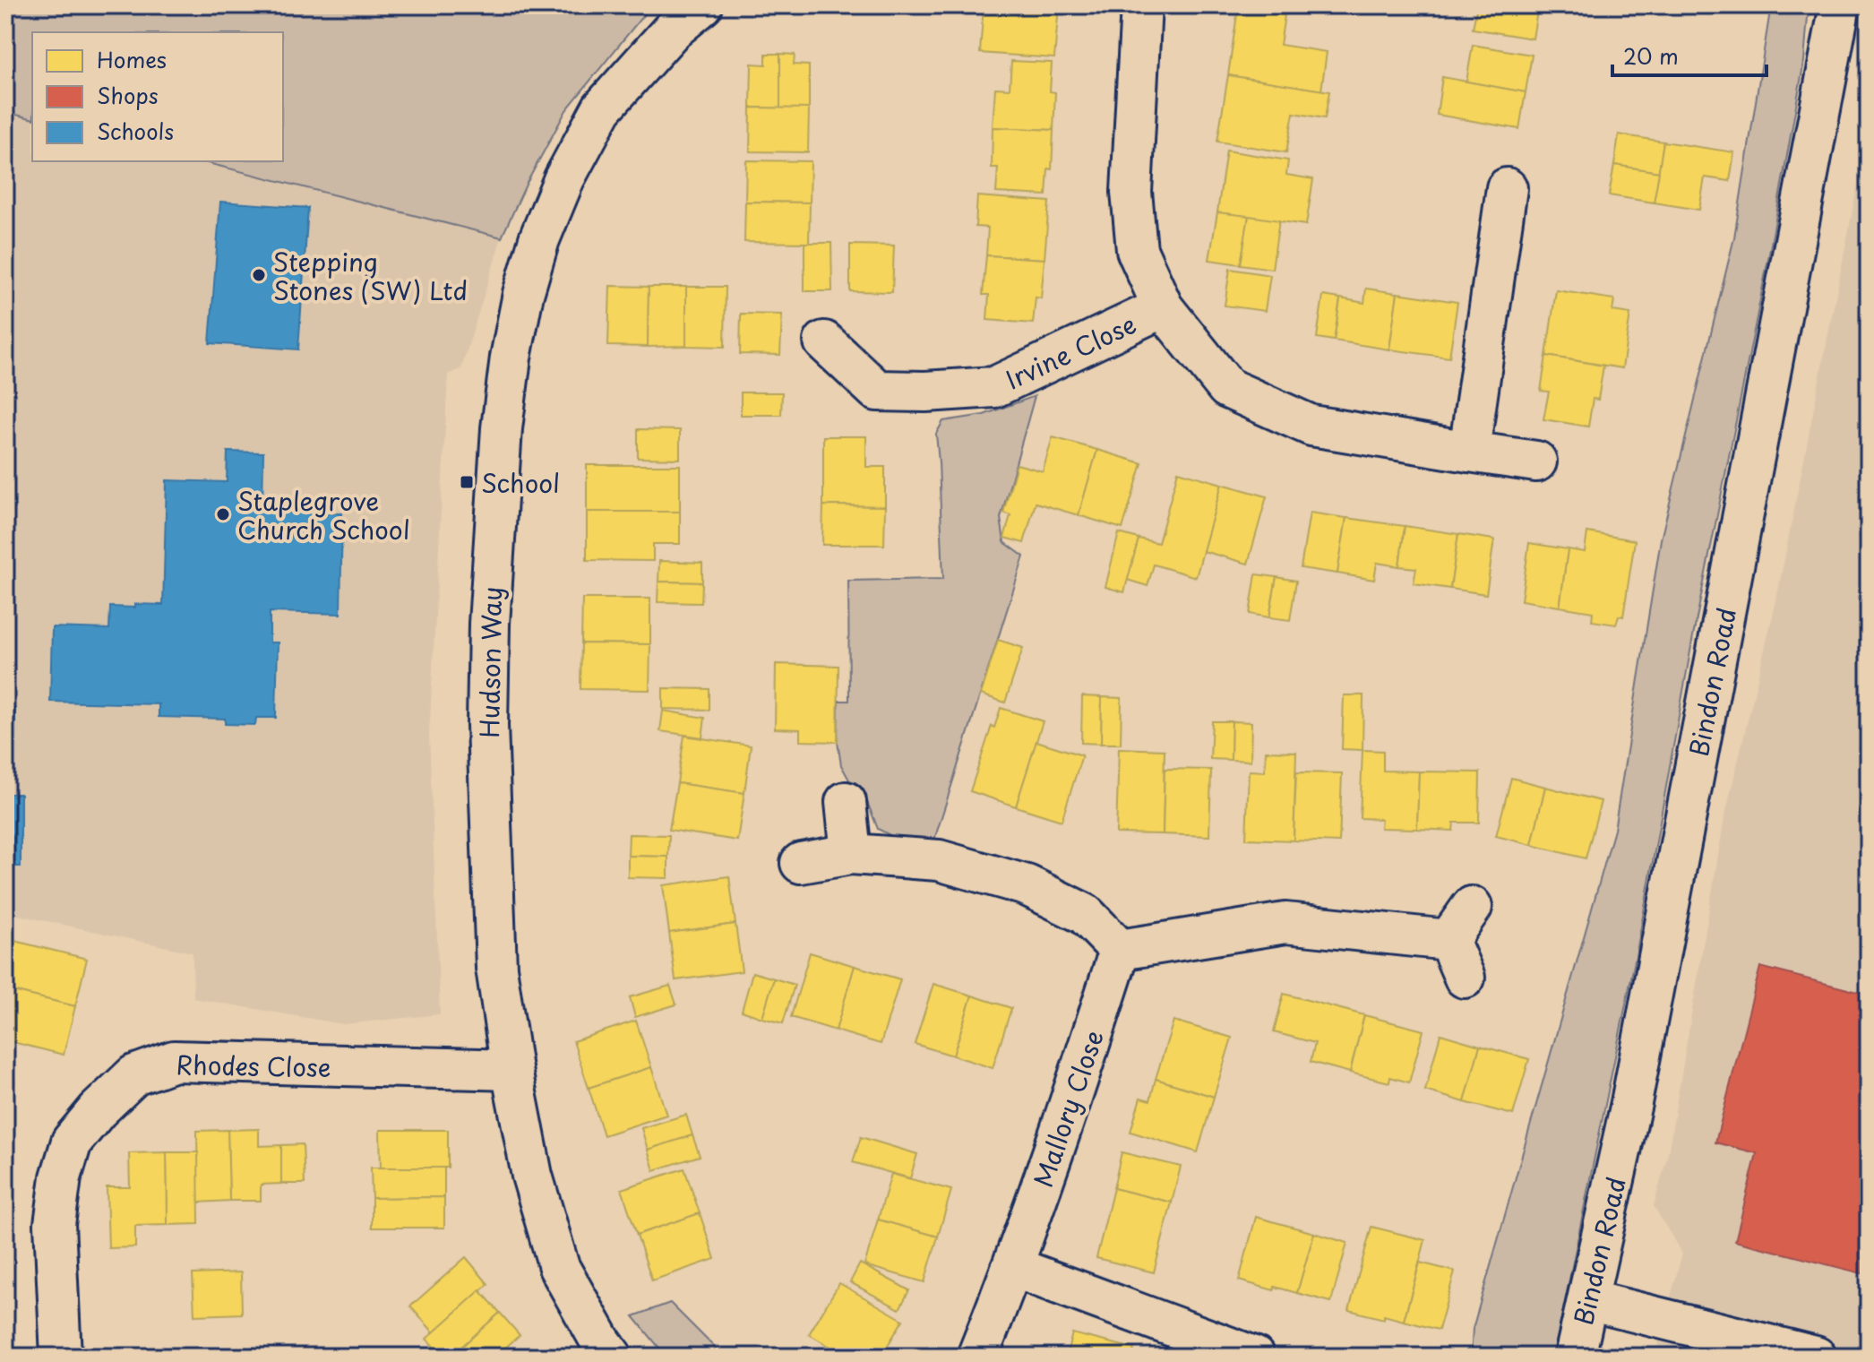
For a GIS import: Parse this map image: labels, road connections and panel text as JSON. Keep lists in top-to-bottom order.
{
  "streets": {
    "street": [
      "Irvine Close",
      "Hudson Way",
      "Bindon Road",
      "Rhodes Close",
      "Mallory Close"
    ]
  },
  "crossings": [
    ["Hudson Way", "Rhodes Close"]
  ],
  "places": {
    "other": ["Stepping Stones (SW) Ltd", "Staplegrove Church School"],
    "transit": ["School"]
  },
  "legend": ["Homes", "Shops", "Schools"],
  "scale_bar": "20 m"
}
